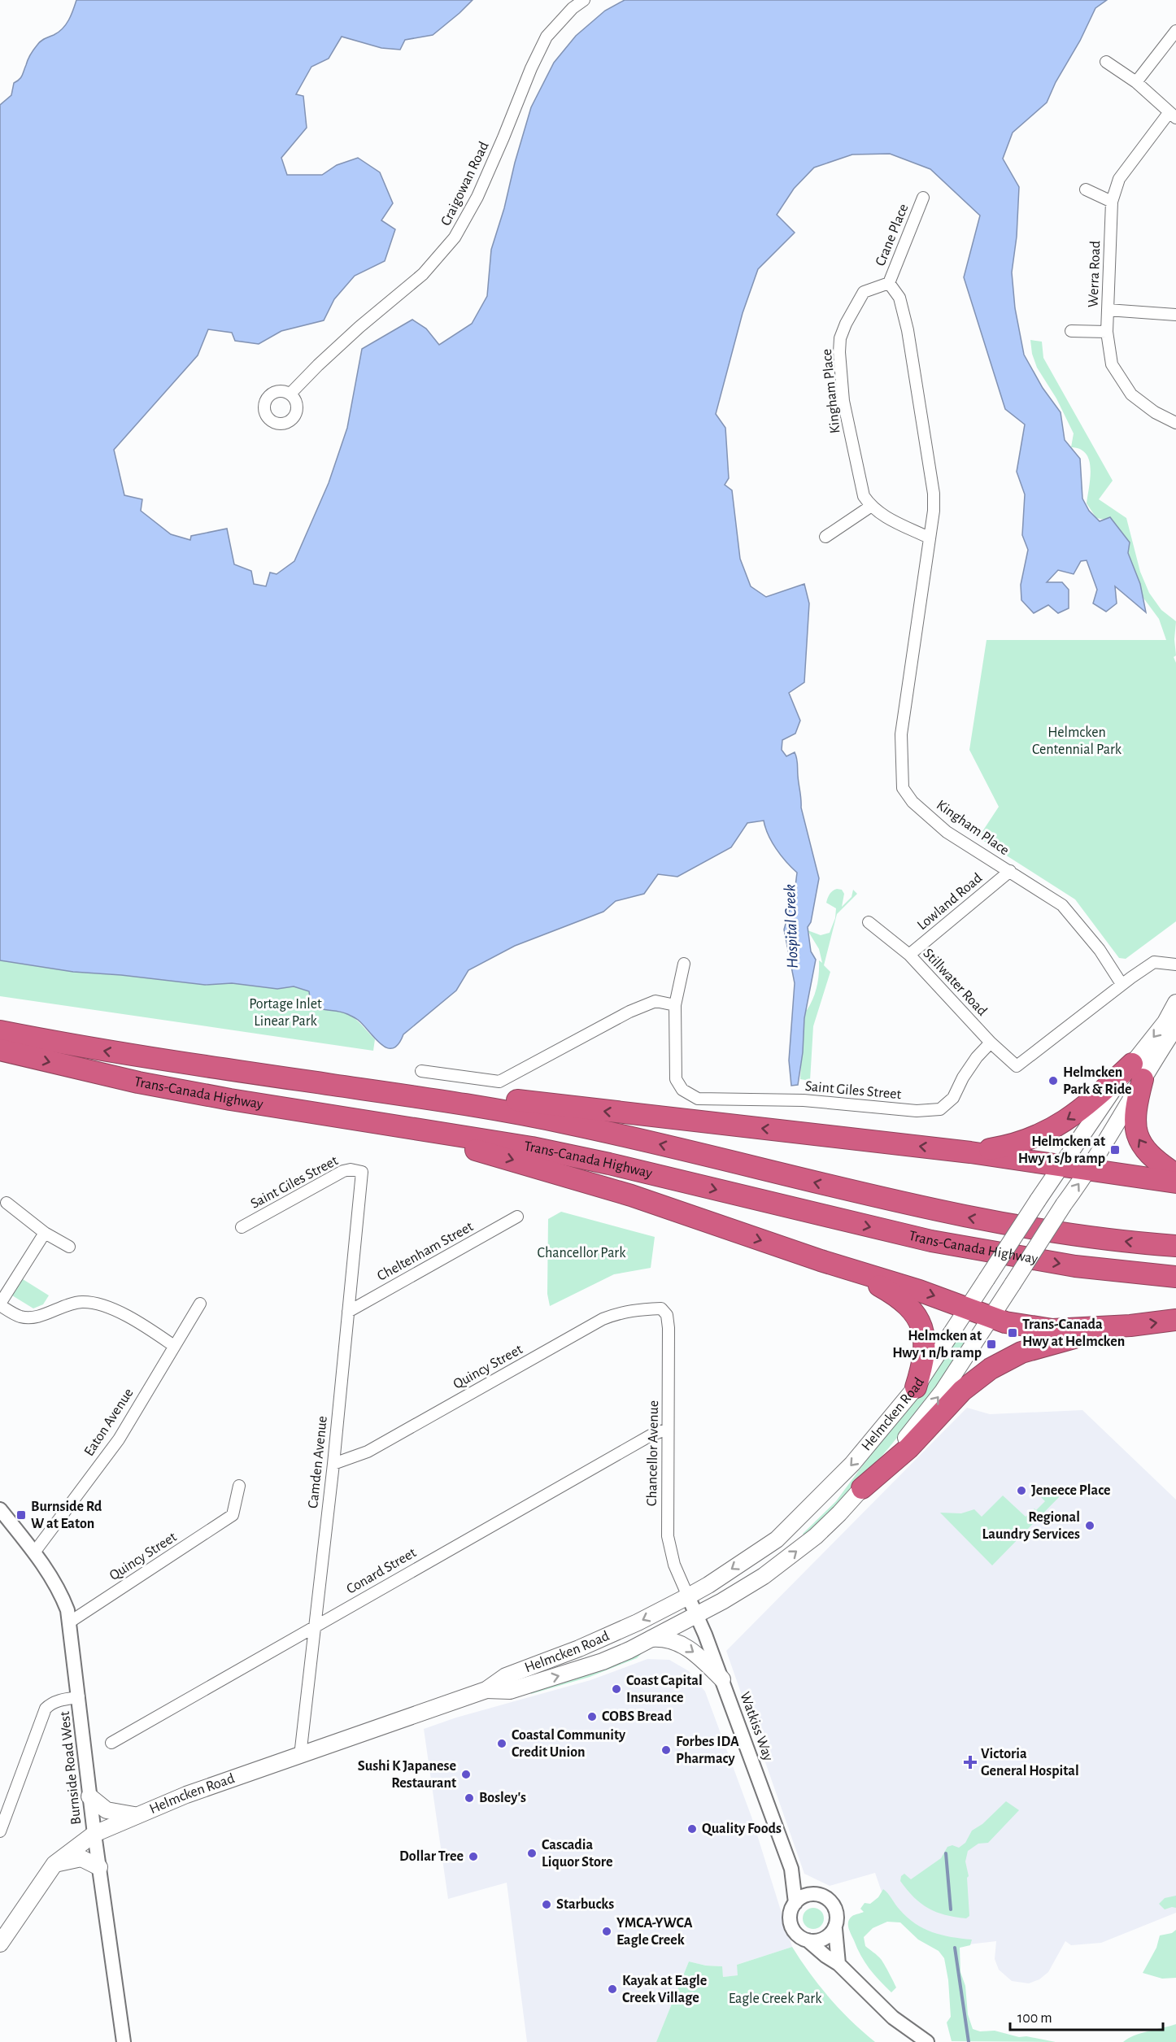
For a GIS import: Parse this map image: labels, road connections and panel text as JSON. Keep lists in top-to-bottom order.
{
  "streets": {
    "highway": ["Trans-Canada Highway"],
    "main road": ["Helmcken Road"],
    "street": [
      "Craigowan Road",
      "Crane Place",
      "Werra Road",
      "Kingham Place",
      "Lowland Road",
      "Stillwater Road",
      "Saint Giles Street",
      "Cheltenham Street",
      "Quincy Street",
      "Eaton Avenue",
      "Chancellor Avenue",
      "Camden Avenue",
      "Conard Street",
      "Watkiss Way",
      "Burnside Road West"
    ]
  },
  "crossings": [
    ["Crane Place", "Kingham Place"],
    ["Kingham Place", "Lowland Road"],
    ["Kingham Place", "Stillwater Road"],
    ["Lowland Road", "Stillwater Road"],
    ["Stillwater Road", "Saint Giles Street"],
    ["Saint Giles Street", "Camden Avenue"],
    ["Cheltenham Street", "Camden Avenue"],
    ["Quincy Street", "Chancellor Avenue"],
    ["Quincy Street", "Camden Avenue"],
    ["Quincy Street", "Burnside Road West"],
    ["Helmcken Road", "Chancellor Avenue"],
    ["Helmcken Road", "Camden Avenue"],
    ["Helmcken Road", "Watkiss Way"],
    ["Helmcken Road", "Burnside Road West"],
    ["Eaton Avenue", "Burnside Road West"],
    ["Chancellor Avenue", "Conard Street"],
    ["Chancellor Avenue", "Watkiss Way"],
    ["Camden Avenue", "Conard Street"]
  ],
  "water": ["Hospital Creek"],
  "parks": [
    "Helmcken Centennial Park",
    "Portage Inlet Linear Park",
    "Chancellor Park",
    "Eagle Creek Park"
  ],
  "places": {
    "other": [
      "Helmcken Park & Ride",
      "Jeneece Place",
      "Regional Laundry Services",
      "Coast Capital Insurance",
      "COBS Bread",
      "Coastal Community Credit Union",
      "Forbes IDA Pharmacy",
      "Sushi K Japanese Restaurant",
      "Bosley's",
      "Quality Foods",
      "Cascadia Liquor Store",
      "Dollar Tree",
      "Starbucks",
      "YMCA-YWCA Eagle Creek",
      "Kayak at Eagle Creek Village"
    ],
    "transit": [
      "Helmcken at Hwy 1 s/b ramp",
      "Trans-Canada Hwy at Helmcken",
      "Helmcken at Hwy 1 n/b ramp",
      "Burnside Rd W at Eaton"
    ],
    "health": ["Victoria General Hospital"]
  },
  "scale_bar": "100 m"
}
